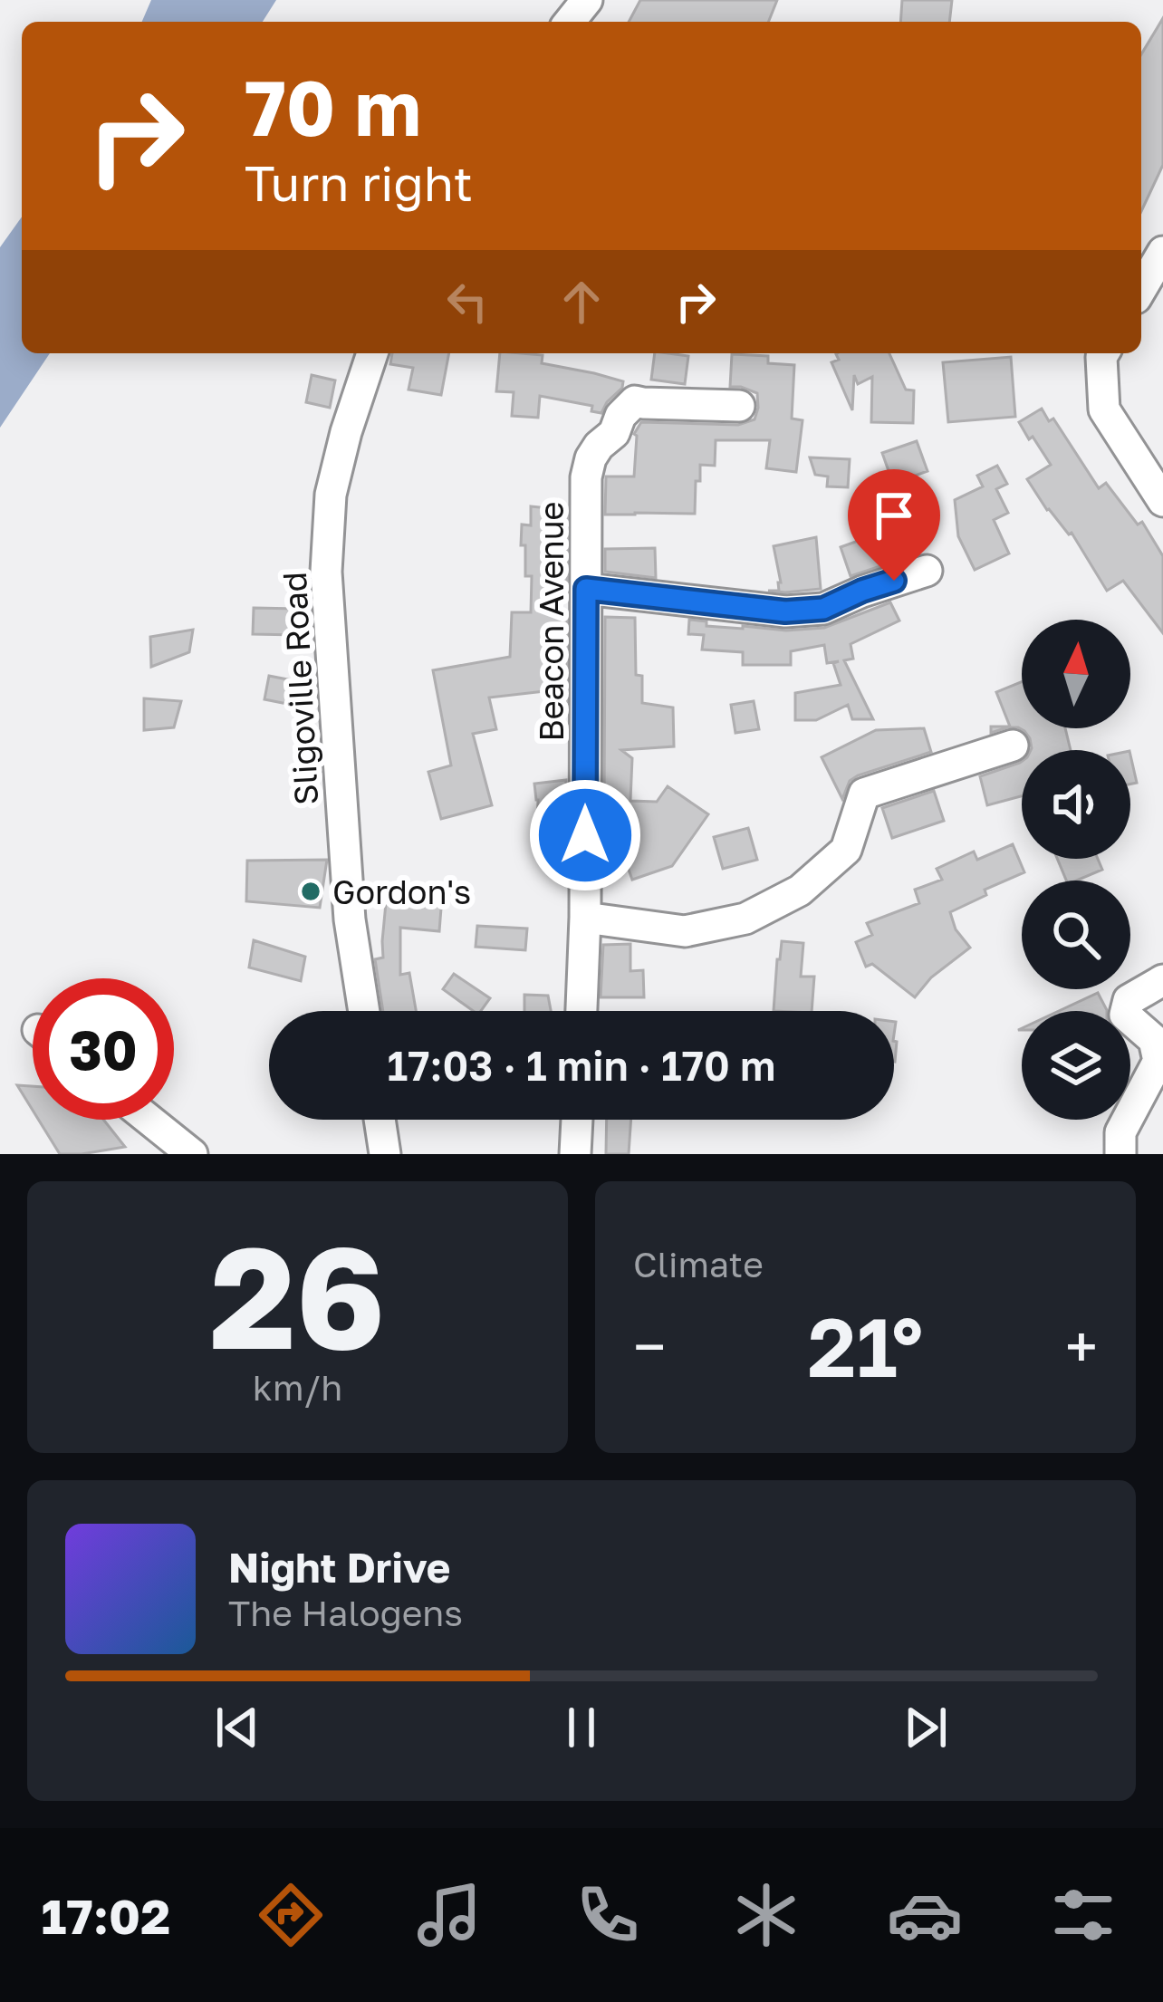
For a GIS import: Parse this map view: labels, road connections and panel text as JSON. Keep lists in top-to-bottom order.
{
  "streets": {
    "street": ["Beacon Avenue", "Sligoville Road"]
  },
  "places": ["Gordon's"],
  "north": "top",
  "page": {
    "turn": ["70 m", "Turn right"],
    "limit": "30",
    "trip": "17:03 · 1 min · 170 m",
    "tile": [
      ["26", "km/h"],
      "Climate"
    ],
    "heat": ["−", "21°", "+"],
    "song": ["Night Drive", "The Halogens"],
    "tabs": "17:02"
  }
}
